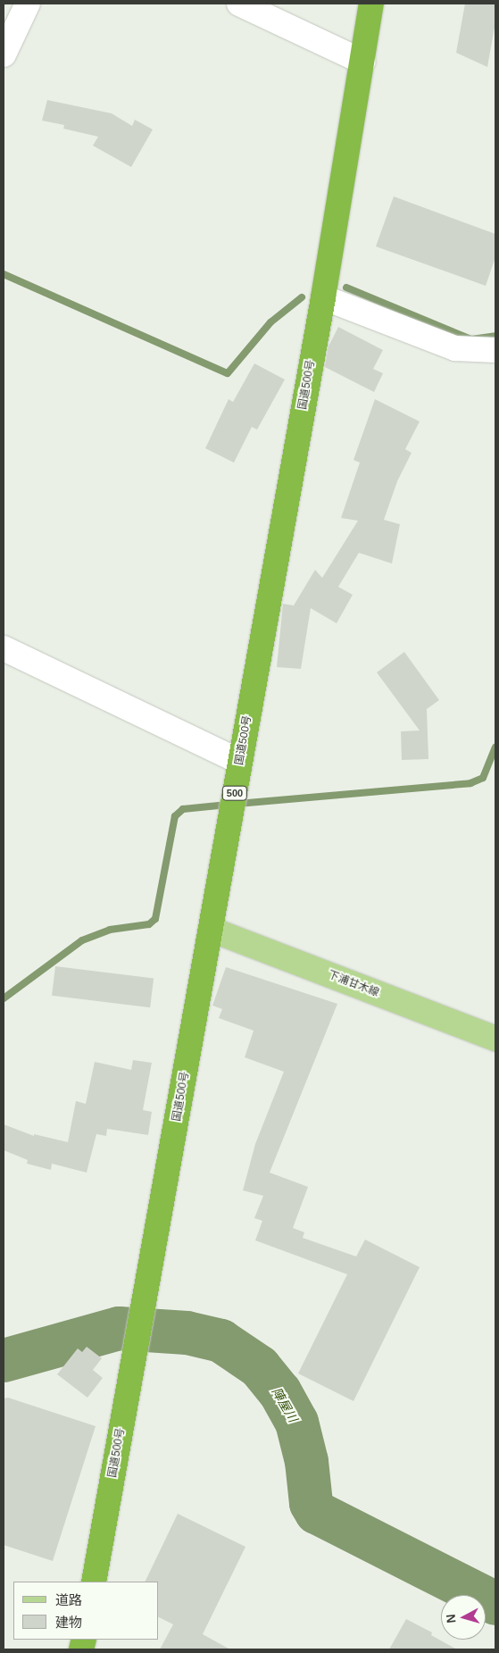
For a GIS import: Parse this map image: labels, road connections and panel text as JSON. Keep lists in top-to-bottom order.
{
  "streets": {
    "highway": ["国道500号", "500"],
    "main road": ["下浦甘木線"]
  },
  "crossings": [
    ["国道500号", "下浦甘木線"]
  ],
  "water": ["陣屋川"],
  "legend": ["道路", "建物"],
  "north": "left"
}
